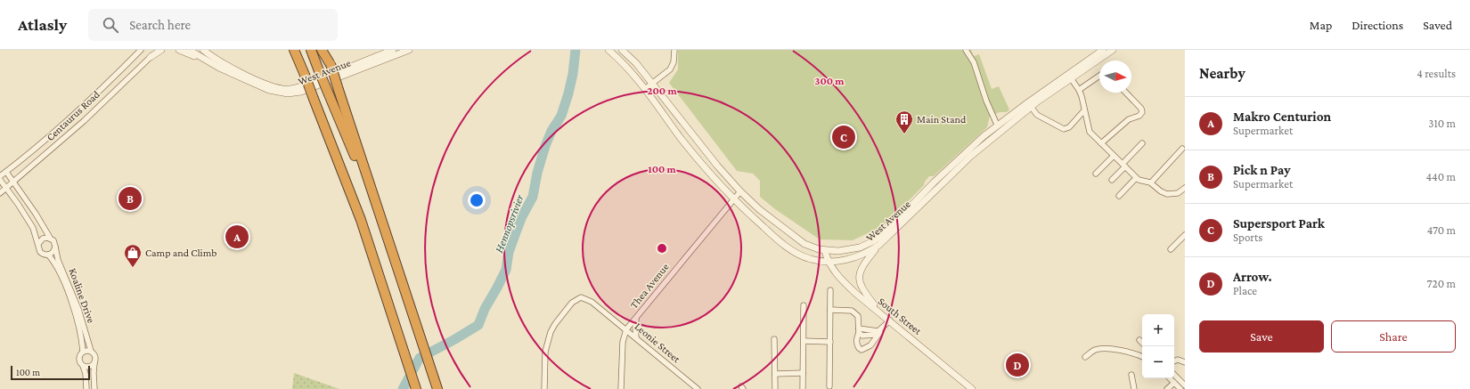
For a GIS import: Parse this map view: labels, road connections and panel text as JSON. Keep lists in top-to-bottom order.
{
  "streets": {
    "street": [
      "West Avenue",
      "Centaurus Road",
      "Thea Avenue",
      "Koaline Drive",
      "South Street",
      "Leonie Street"
    ]
  },
  "crossings": [
    ["West Avenue", "Thea Avenue"],
    ["West Avenue", "South Street"],
    ["Thea Avenue", "Leonie Street"]
  ],
  "water": ["Hennopsrivier"],
  "places": {
    "building": ["Main Stand"],
    "shop": ["Camp and Climb"]
  },
  "scale_bar": "100 m",
  "north": "right",
  "page": {
    "header": "Atlasly",
    "search": "Search here",
    "nav": ["Map", "Directions", "Saved"],
    "heading": ["Nearby", "4 results"],
    "list": [
      {
        "mark": "A",
        "name": "Makro Centurion",
        "note": "Supermarket",
        "value": "310 m"
      },
      {
        "mark": "B",
        "name": "Pick n Pay",
        "note": "Supermarket",
        "value": "440 m"
      },
      {
        "mark": "C",
        "name": "Supersport Park",
        "note": "Sports",
        "value": "470 m"
      },
      {
        "mark": "D",
        "name": "Arrow.",
        "note": "Place",
        "value": "720 m"
      }
    ],
    "pins": [
      "C",
      "B",
      "A",
      "D"
    ],
    "buttons": ["Save", "Share"],
    "map_buttons": ["+", "−"],
    "scale": "100 m"
  },
  "rings": ["300 m", "200 m", "100 m"]
}
